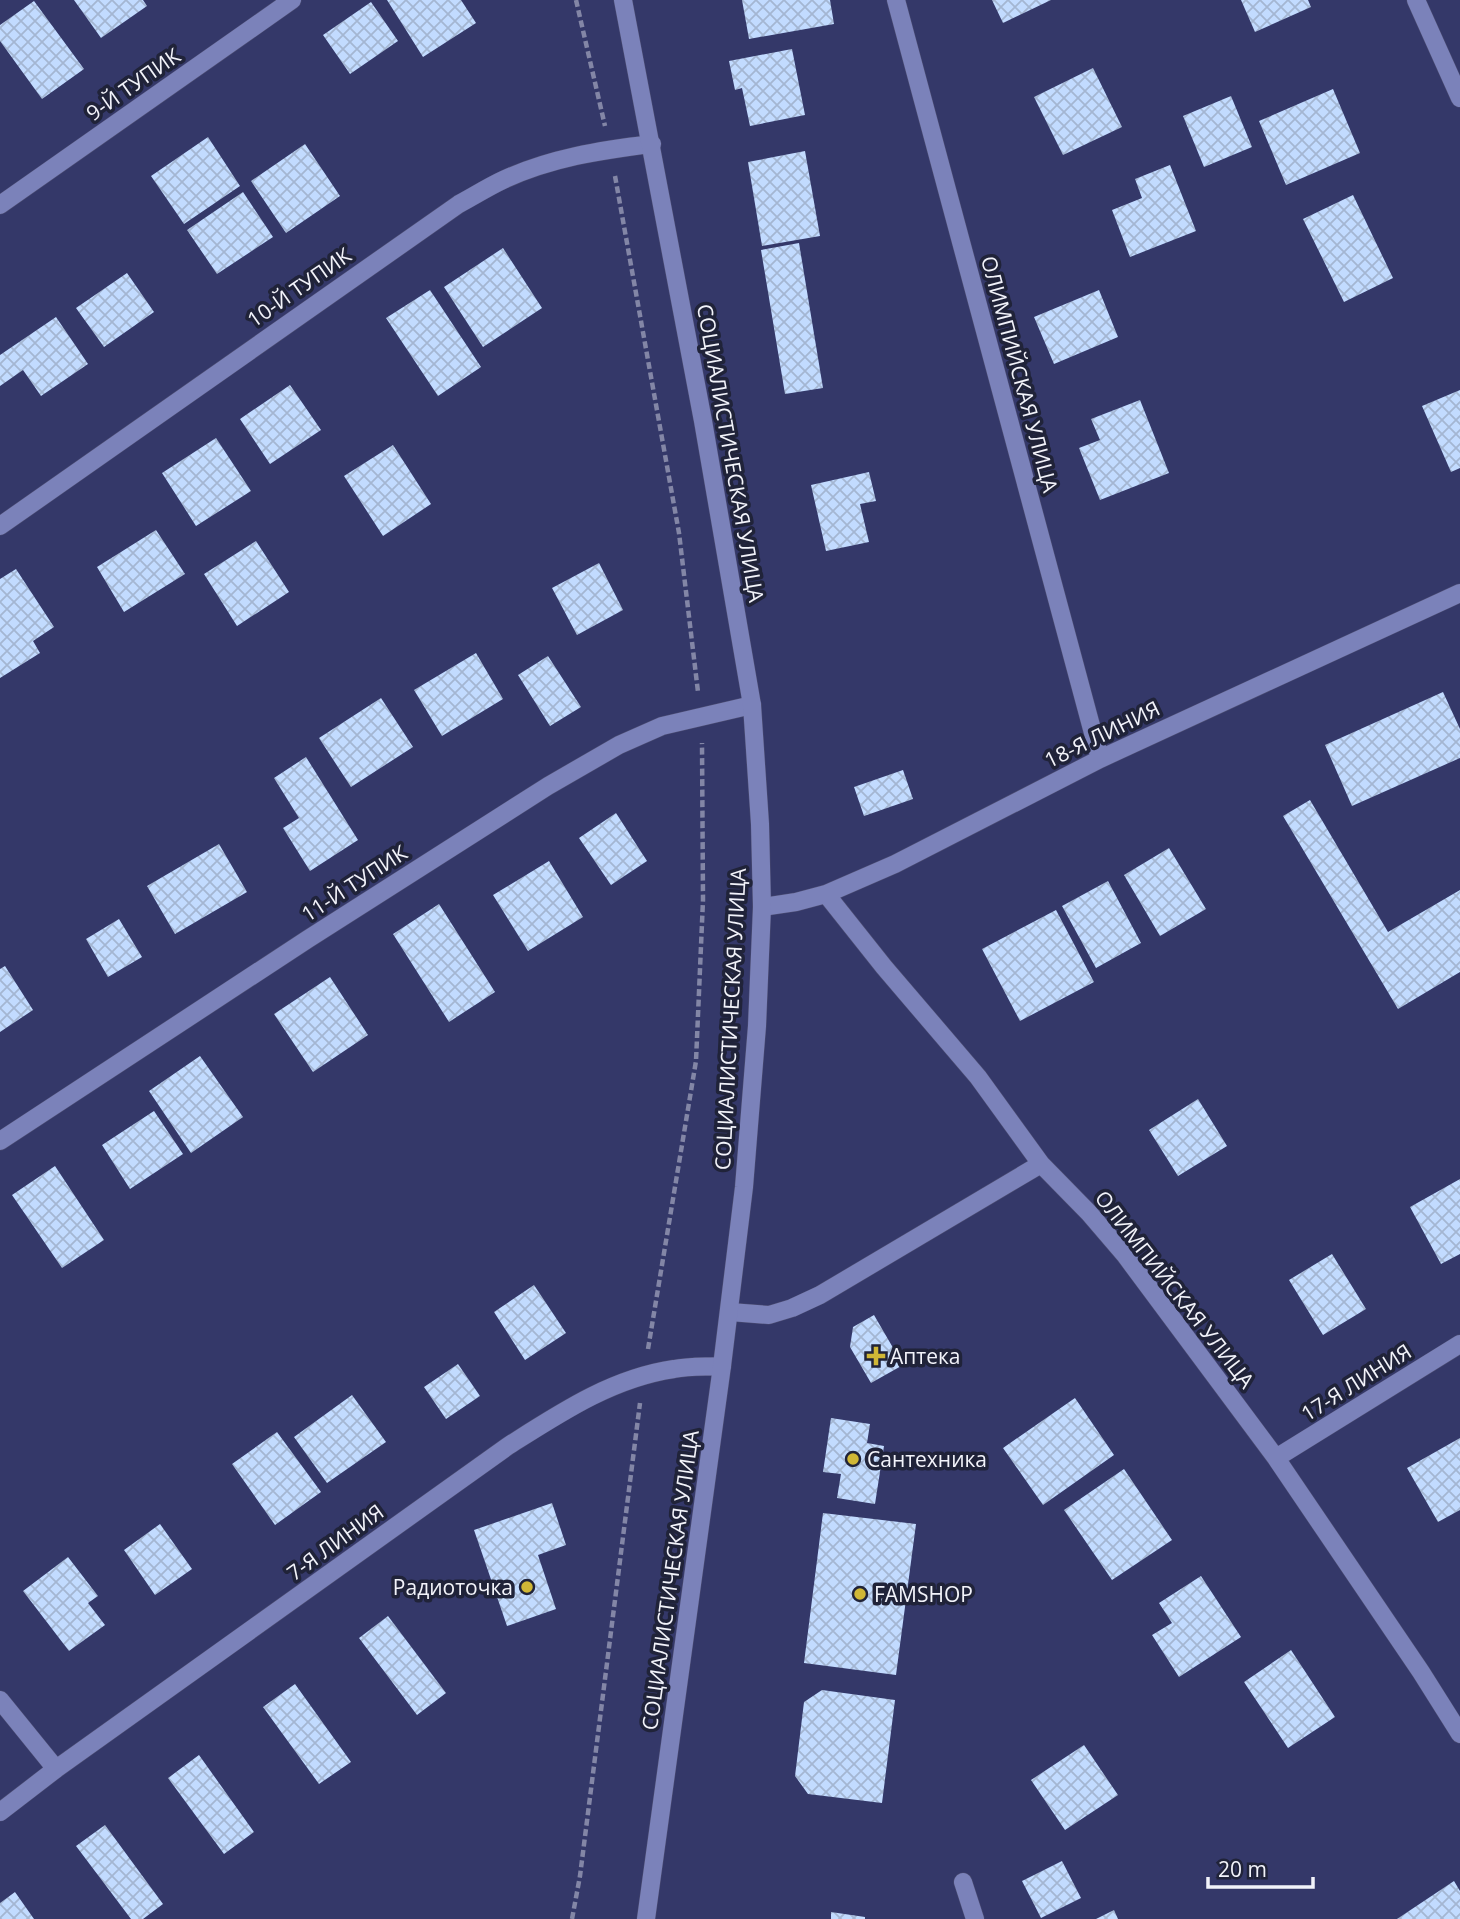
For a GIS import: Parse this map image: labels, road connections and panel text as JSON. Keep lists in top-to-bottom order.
{
  "streets": {
    "street": [
      "9-Й ТУПИК",
      "10-Й ТУПИК",
      "ОЛИМПИЙСКАЯ УЛИЦА",
      "СОЦИАЛИСТИЧЕСКАЯ УЛИЦА",
      "18-Я ЛИНИЯ",
      "11-Й ТУПИК",
      "17-Я ЛИНИЯ",
      "7-Я ЛИНИЯ"
    ]
  },
  "crossings": [
    ["10-Й ТУПИК", "СОЦИАЛИСТИЧЕСКАЯ УЛИЦА"],
    ["ОЛИМПИЙСКАЯ УЛИЦА", "18-Я ЛИНИЯ"],
    ["ОЛИМПИЙСКАЯ УЛИЦА", "17-Я ЛИНИЯ"],
    ["СОЦИАЛИСТИЧЕСКАЯ УЛИЦА", "18-Я ЛИНИЯ"],
    ["СОЦИАЛИСТИЧЕСКАЯ УЛИЦА", "11-Й ТУПИК"],
    ["СОЦИАЛИСТИЧЕСКАЯ УЛИЦА", "7-Я ЛИНИЯ"]
  ],
  "places": {
    "health": ["Аптека"],
    "other": ["Сантехника", "Радиоточка", "FAMSHOP"]
  },
  "scale_bar": "20 m"
}
